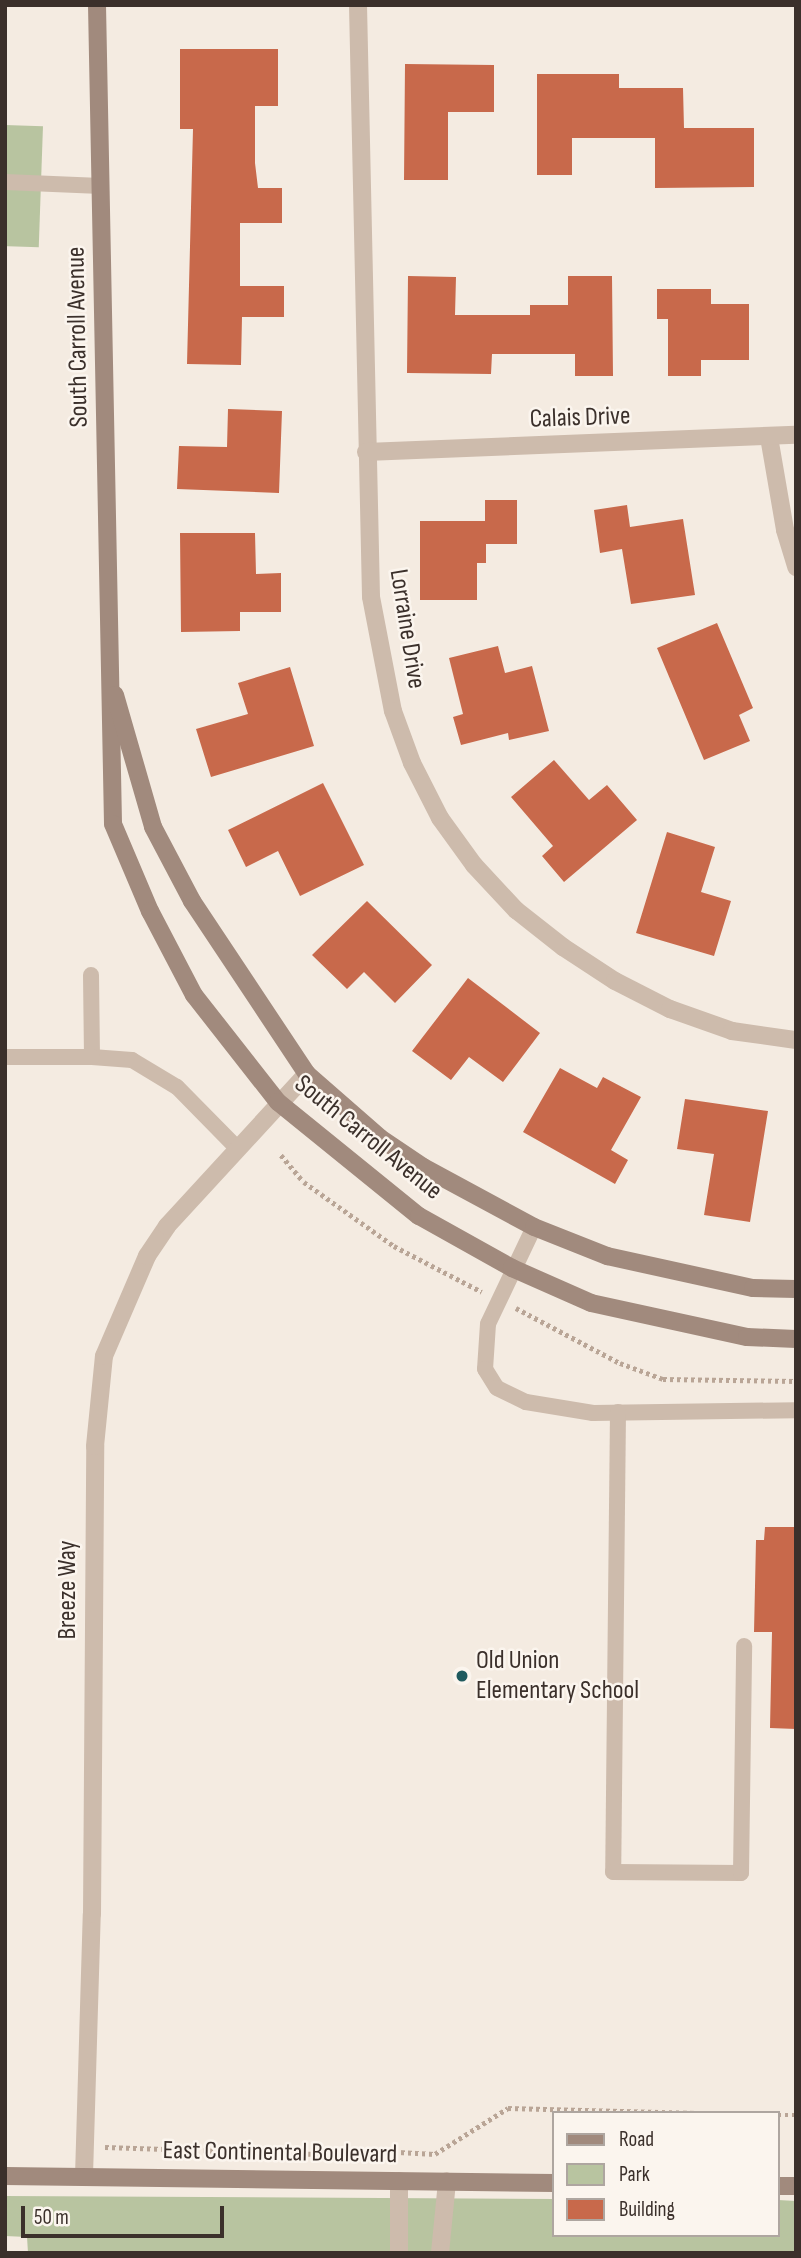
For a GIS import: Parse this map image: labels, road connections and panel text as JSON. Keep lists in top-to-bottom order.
{
  "streets": {
    "main road": ["South Carroll Avenue", "East Continental Boulevard"],
    "street": ["Calais Drive", "Lorraine Drive", "Breeze Way"]
  },
  "crossings": [
    ["South Carroll Avenue", "Breeze Way"],
    ["Calais Drive", "Lorraine Drive"],
    ["Breeze Way", "East Continental Boulevard"]
  ],
  "places": ["Old Union Elementary School"],
  "legend": ["Road", "Park", "Building"],
  "scale_bar": "50 m"
}
